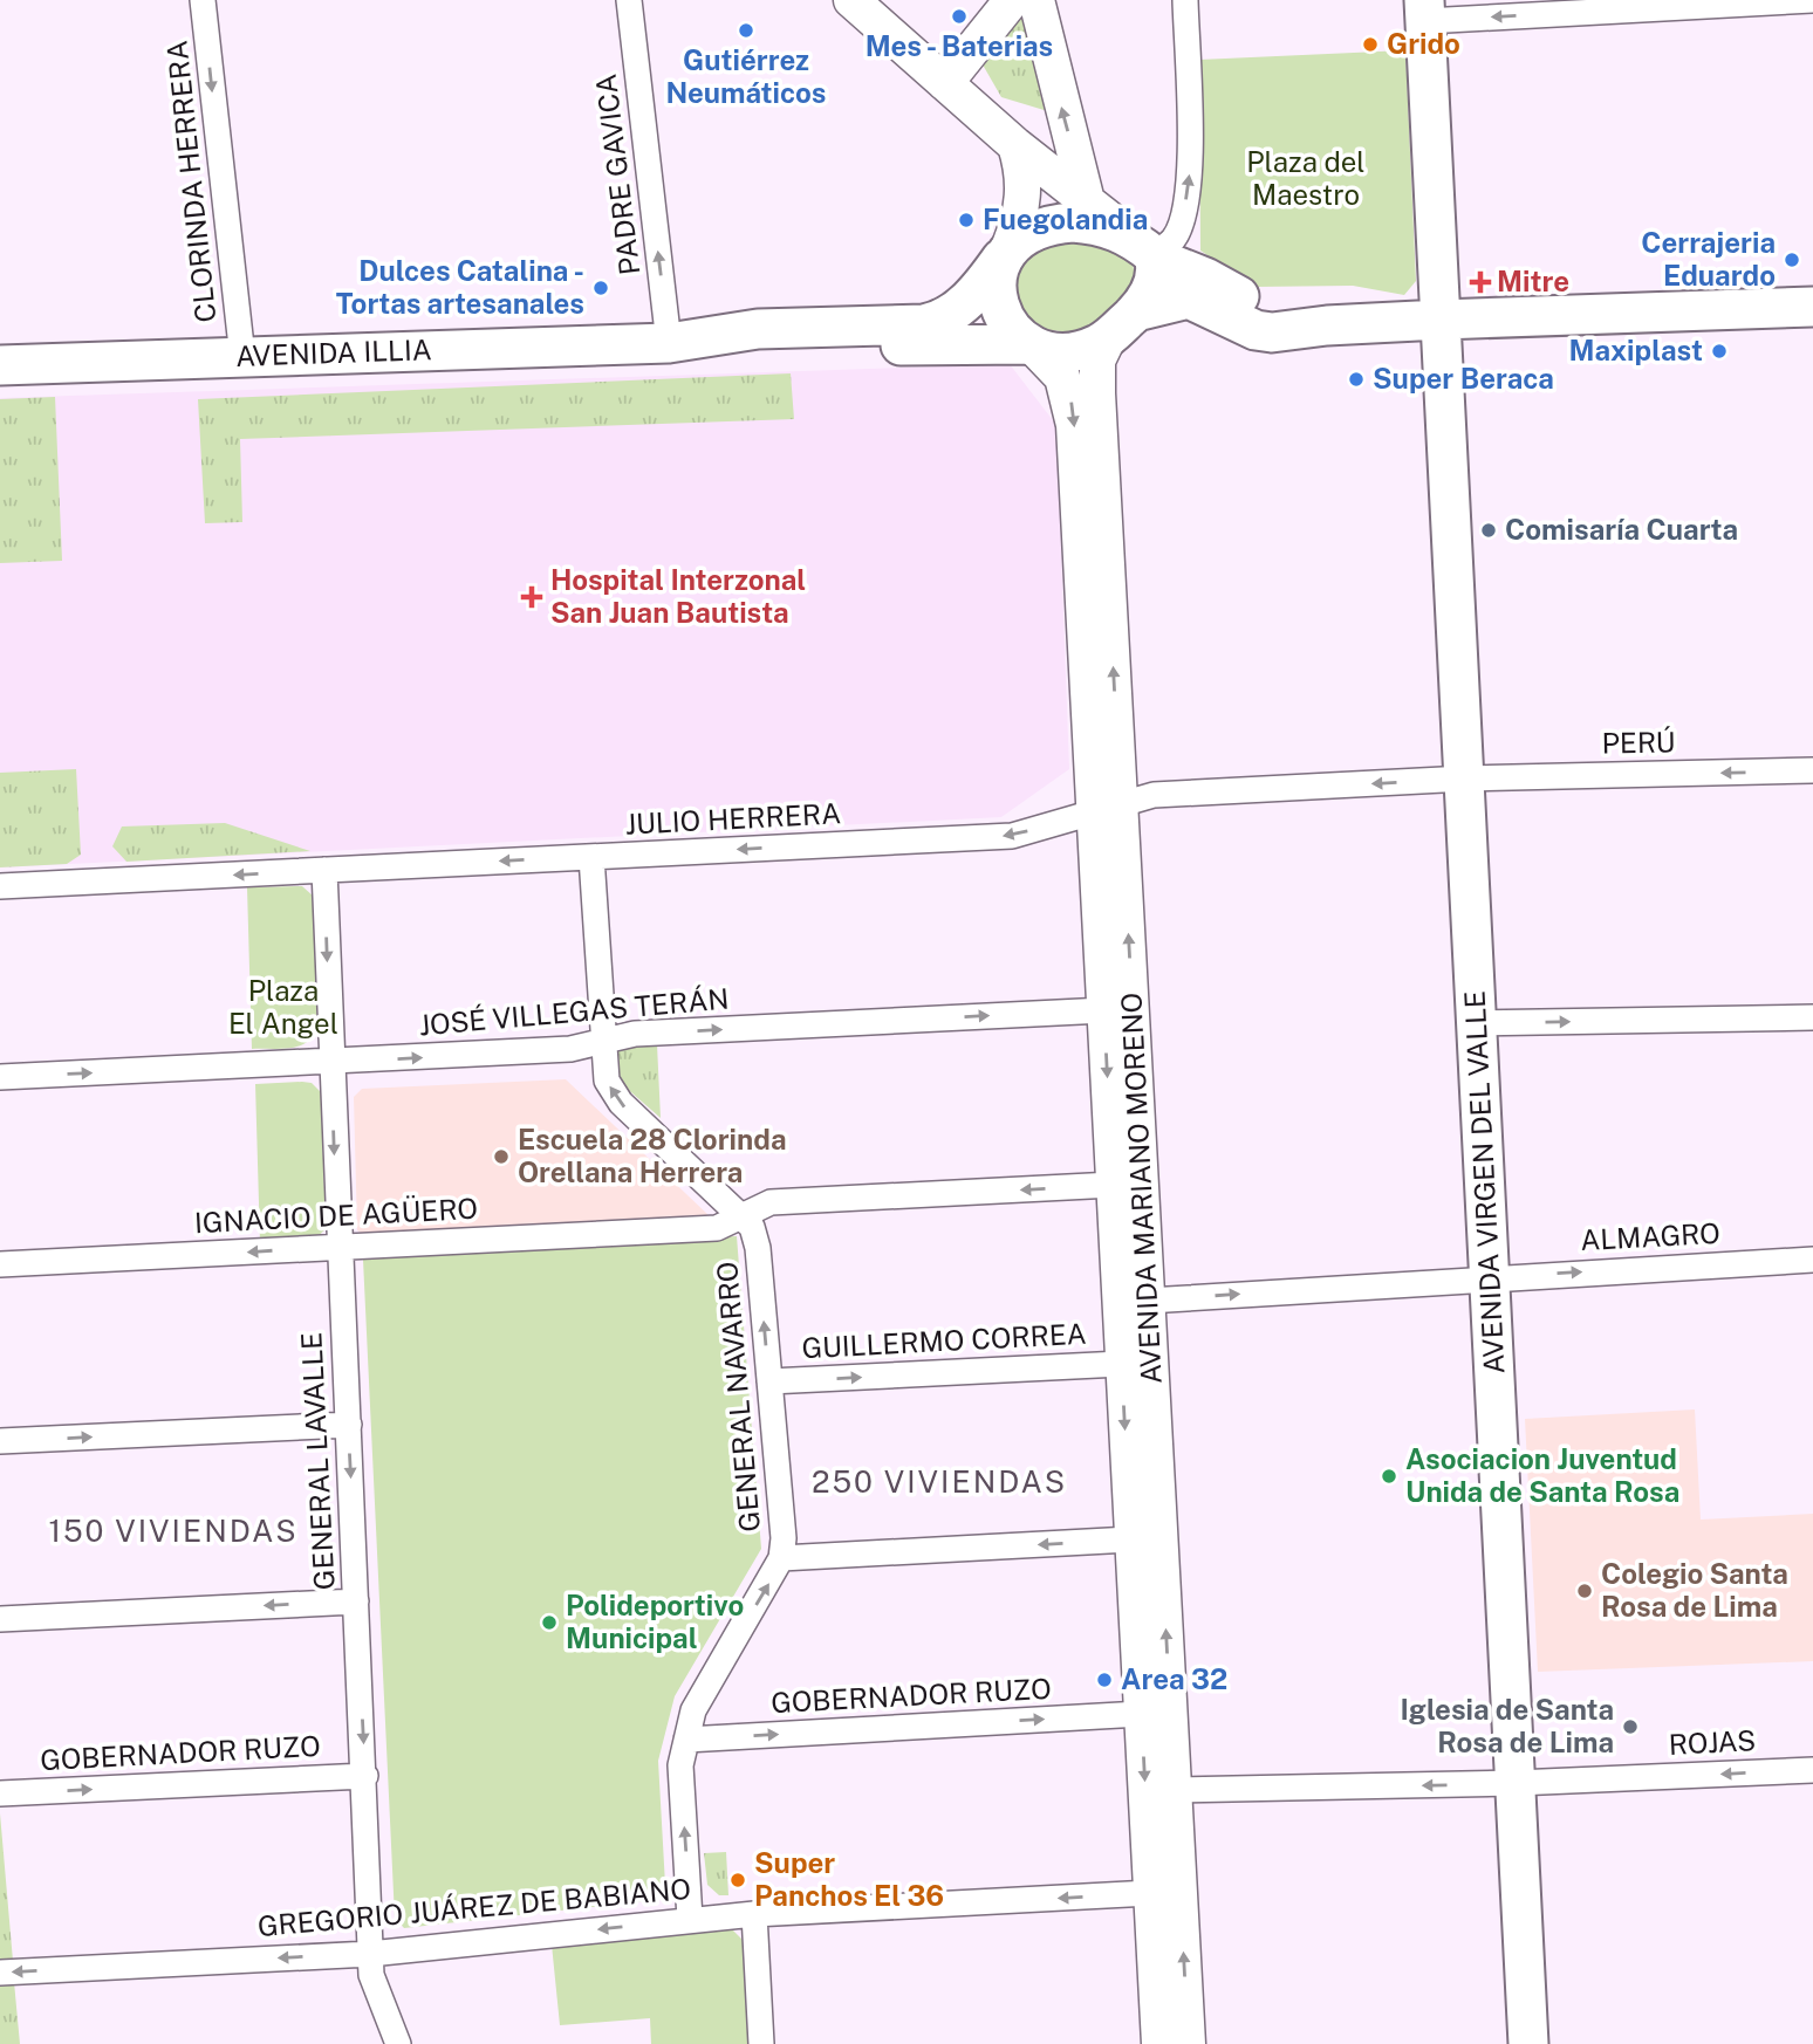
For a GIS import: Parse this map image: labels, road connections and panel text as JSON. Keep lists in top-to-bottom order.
{
  "streets": {
    "main road": ["AVENIDA ILLIA", "AVENIDA VIRGEN DEL VALLE", "AVENIDA MARIANO MORENO"],
    "street": [
      "PADRE GAVICA",
      "CLORINDA HERRERA",
      "PERÚ",
      "JULIO HERRERA",
      "JOSÉ VILLEGAS TERÁN",
      "IGNACIO DE AGÜERO",
      "ALMAGRO",
      "GUILLERMO CORREA",
      "GENERAL NAVARRO",
      "GENERAL LAVALLE",
      "GOBERNADOR RUZO",
      "ROJAS",
      "GREGORIO JUÁREZ DE BABIANO"
    ]
  },
  "crossings": [
    ["PADRE GAVICA", "AVENIDA ILLIA"],
    ["CLORINDA HERRERA", "AVENIDA ILLIA"],
    ["AVENIDA ILLIA", "AVENIDA MARIANO MORENO"],
    ["PERÚ", "JULIO HERRERA"],
    ["PERÚ", "AVENIDA VIRGEN DEL VALLE"],
    ["JULIO HERRERA", "AVENIDA VIRGEN DEL VALLE"],
    ["JULIO HERRERA", "AVENIDA MARIANO MORENO"],
    ["JULIO HERRERA", "GENERAL NAVARRO"],
    ["JULIO HERRERA", "GENERAL LAVALLE"],
    ["JOSÉ VILLEGAS TERÁN", "AVENIDA MARIANO MORENO"],
    ["JOSÉ VILLEGAS TERÁN", "GENERAL NAVARRO"],
    ["JOSÉ VILLEGAS TERÁN", "GENERAL LAVALLE"],
    ["AVENIDA VIRGEN DEL VALLE", "ALMAGRO"],
    ["AVENIDA VIRGEN DEL VALLE", "ROJAS"],
    ["AVENIDA MARIANO MORENO", "IGNACIO DE AGÜERO"],
    ["AVENIDA MARIANO MORENO", "GUILLERMO CORREA"],
    ["AVENIDA MARIANO MORENO", "GOBERNADOR RUZO"],
    ["AVENIDA MARIANO MORENO", "GREGORIO JUÁREZ DE BABIANO"],
    ["IGNACIO DE AGÜERO", "GENERAL NAVARRO"],
    ["IGNACIO DE AGÜERO", "GENERAL LAVALLE"],
    ["GUILLERMO CORREA", "GENERAL NAVARRO"],
    ["GENERAL NAVARRO", "GOBERNADOR RUZO"],
    ["GENERAL NAVARRO", "GREGORIO JUÁREZ DE BABIANO"],
    ["GENERAL LAVALLE", "GOBERNADOR RUZO"],
    ["GENERAL LAVALLE", "GREGORIO JUÁREZ DE BABIANO"]
  ],
  "one_way": [
    "PADRE GAVICA",
    "CLORINDA HERRERA",
    "PERÚ",
    "JULIO HERRERA",
    "JOSÉ VILLEGAS TERÁN",
    "ALMAGRO",
    "GENERAL NAVARRO",
    "GENERAL LAVALLE",
    "ROJAS",
    "GREGORIO JUÁREZ DE BABIANO"
  ],
  "districts": ["250 VIVIENDAS", "150 VIVIENDAS"],
  "parks": ["Plaza del Maestro", "Plaza El Angel"],
  "places": {
    "other": [
      "Mes - Baterias",
      "Gutiérrez Neumáticos",
      "Grido",
      "Fuegolandia",
      "Cerrajeria Eduardo",
      "Dulces Catalina - Tortas artesanales",
      "Maxiplast",
      "Super Beraca",
      "Comisaría Cuarta",
      "Escuela 28 Clorinda Orellana Herrera",
      "Asociacion Juventud Unida de Santa Rosa",
      "Colegio Santa Rosa de Lima",
      "Polideportivo Municipal",
      "Area 32",
      "Iglesia de Santa Rosa de Lima",
      "Super Panchos El 36"
    ],
    "health": ["Mitre", "Hospital Interzonal San Juan Bautista"]
  }
}
